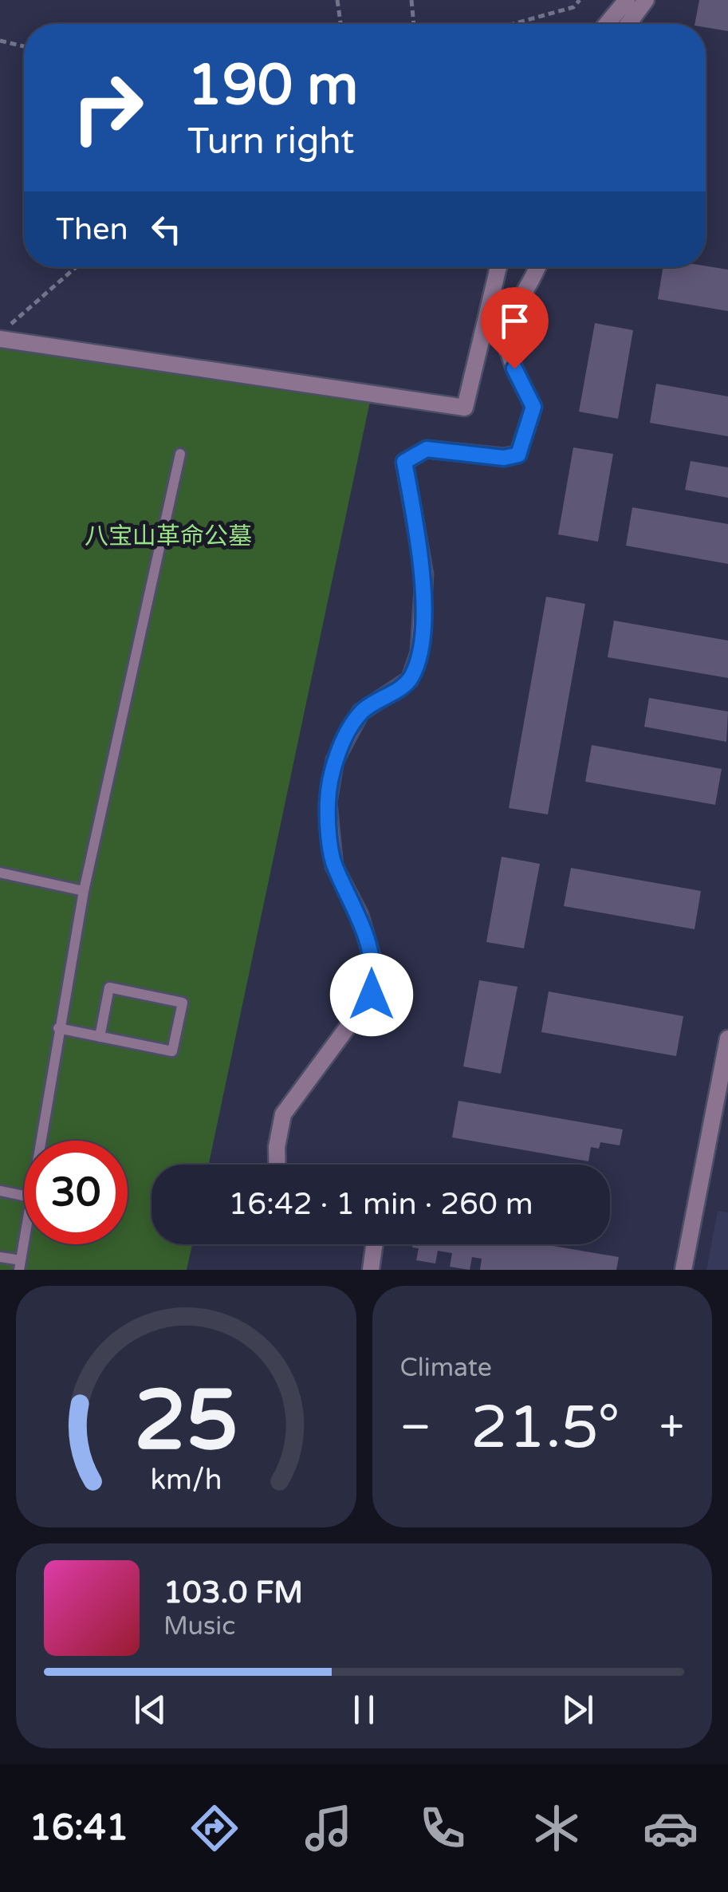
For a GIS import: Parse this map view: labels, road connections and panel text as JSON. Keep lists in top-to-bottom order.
{
  "parks": ["八宝山革命公墓"],
  "page": {
    "turn": ["190 m", "Turn right"],
    "then": "Then",
    "limit": "30",
    "trip": "16:42 · 1 min · 260 m",
    "tile": "Climate",
    "heat": ["−", "21.5°", "+"],
    "song": ["103.0 FM", "Music"],
    "tabs": "16:41",
    "gauge": ["25", "km/h"]
  }
}
